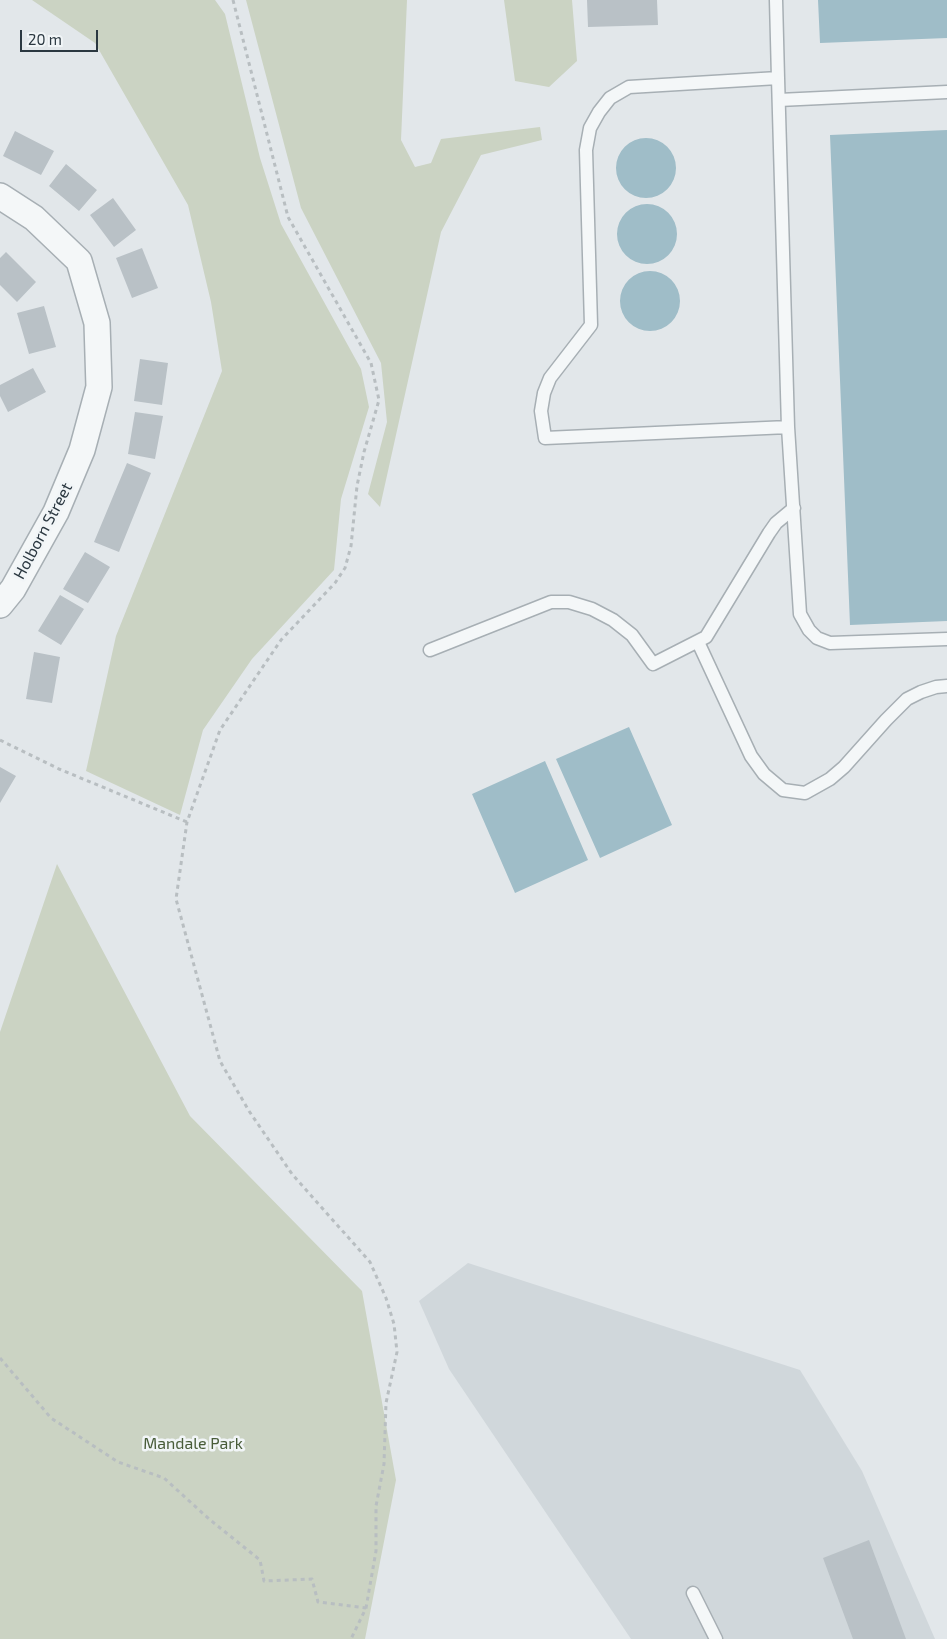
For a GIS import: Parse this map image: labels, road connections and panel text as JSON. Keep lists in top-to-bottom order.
{
  "streets": {
    "street": ["Holborn Street"]
  },
  "parks": ["Mandale Park"],
  "scale_bar": "20 m"
}
